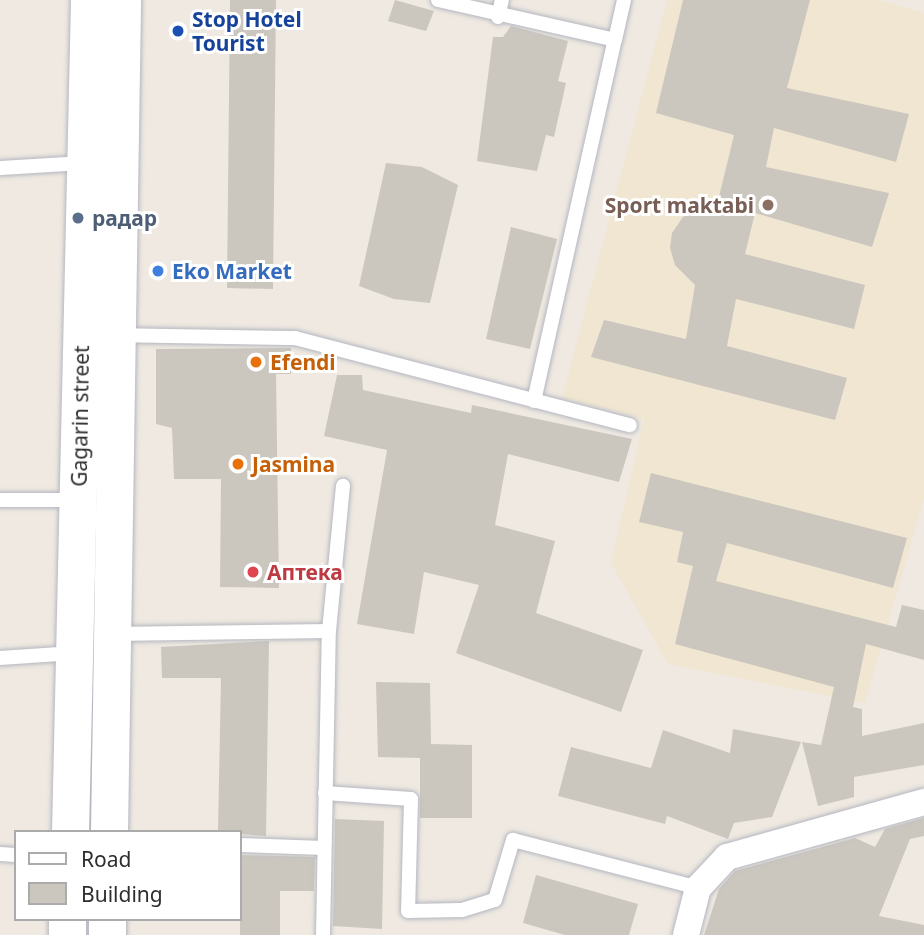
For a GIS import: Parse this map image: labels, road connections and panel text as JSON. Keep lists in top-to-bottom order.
{
  "streets": {
    "main road": ["Gagarin street"]
  },
  "places": [
    "Stop Hotel Tourist",
    "Sport maktabi",
    "радар",
    "Eko Market",
    "Efendi",
    "Jasmina",
    "Аптека"
  ],
  "legend": ["Road", "Building"]
}
